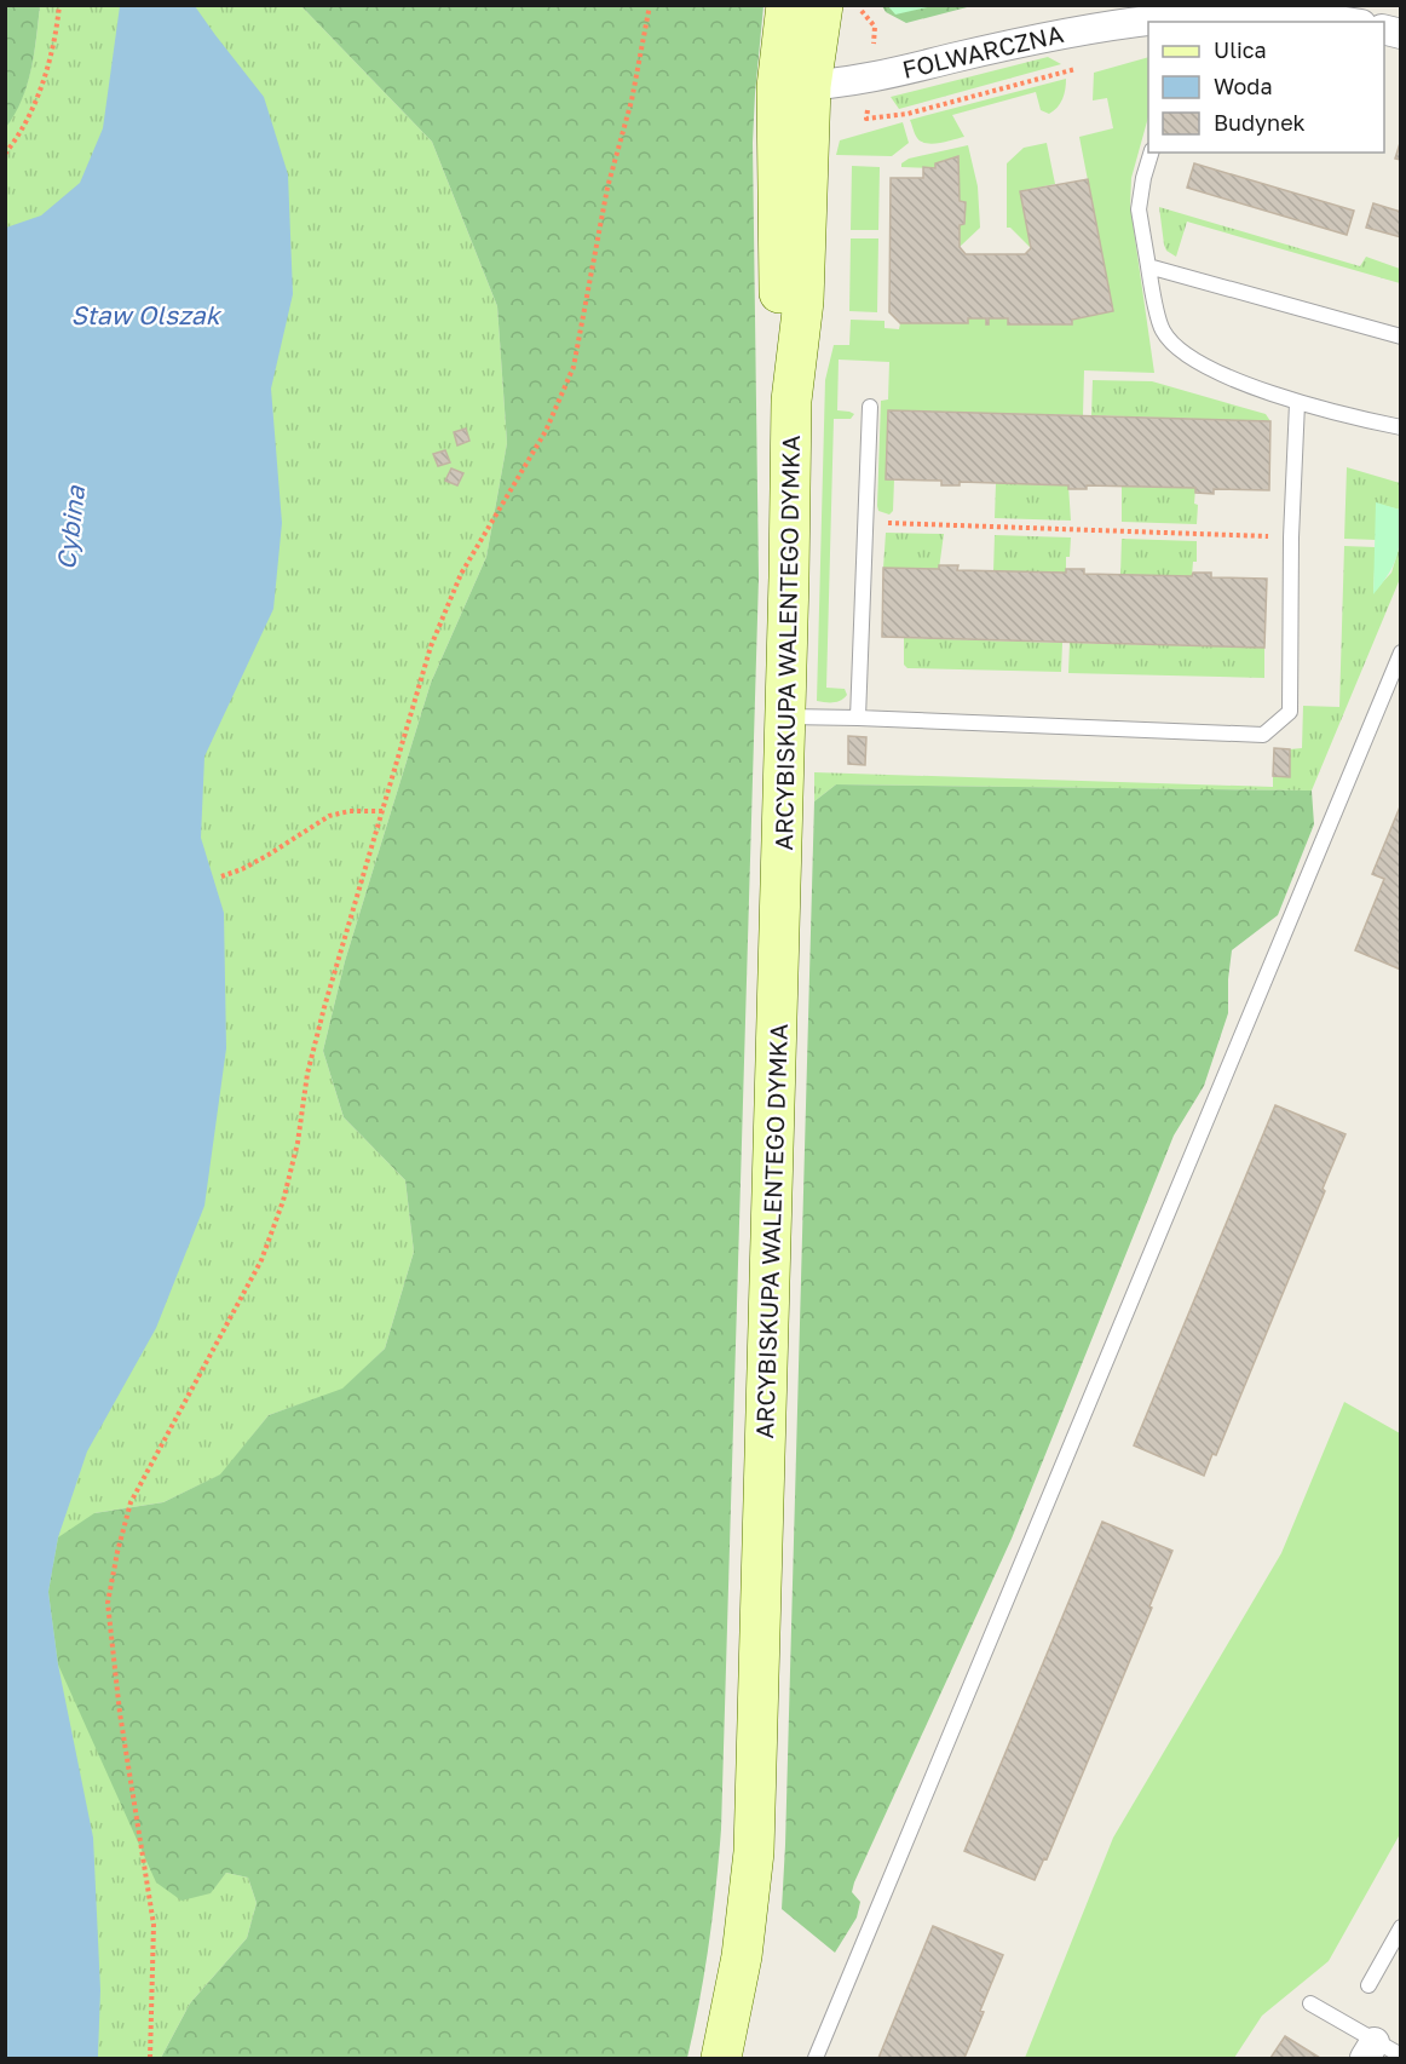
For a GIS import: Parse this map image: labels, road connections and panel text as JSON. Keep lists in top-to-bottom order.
{
  "streets": {
    "street": ["FOLWARCZNA", "ARCYBISKUPA WALENTEGO DYMKA"]
  },
  "crossings": [
    ["FOLWARCZNA", "ARCYBISKUPA WALENTEGO DYMKA"]
  ],
  "water": ["Staw Olszak", "Cybina"],
  "legend": ["Ulica", "Woda", "Budynek"]
}
